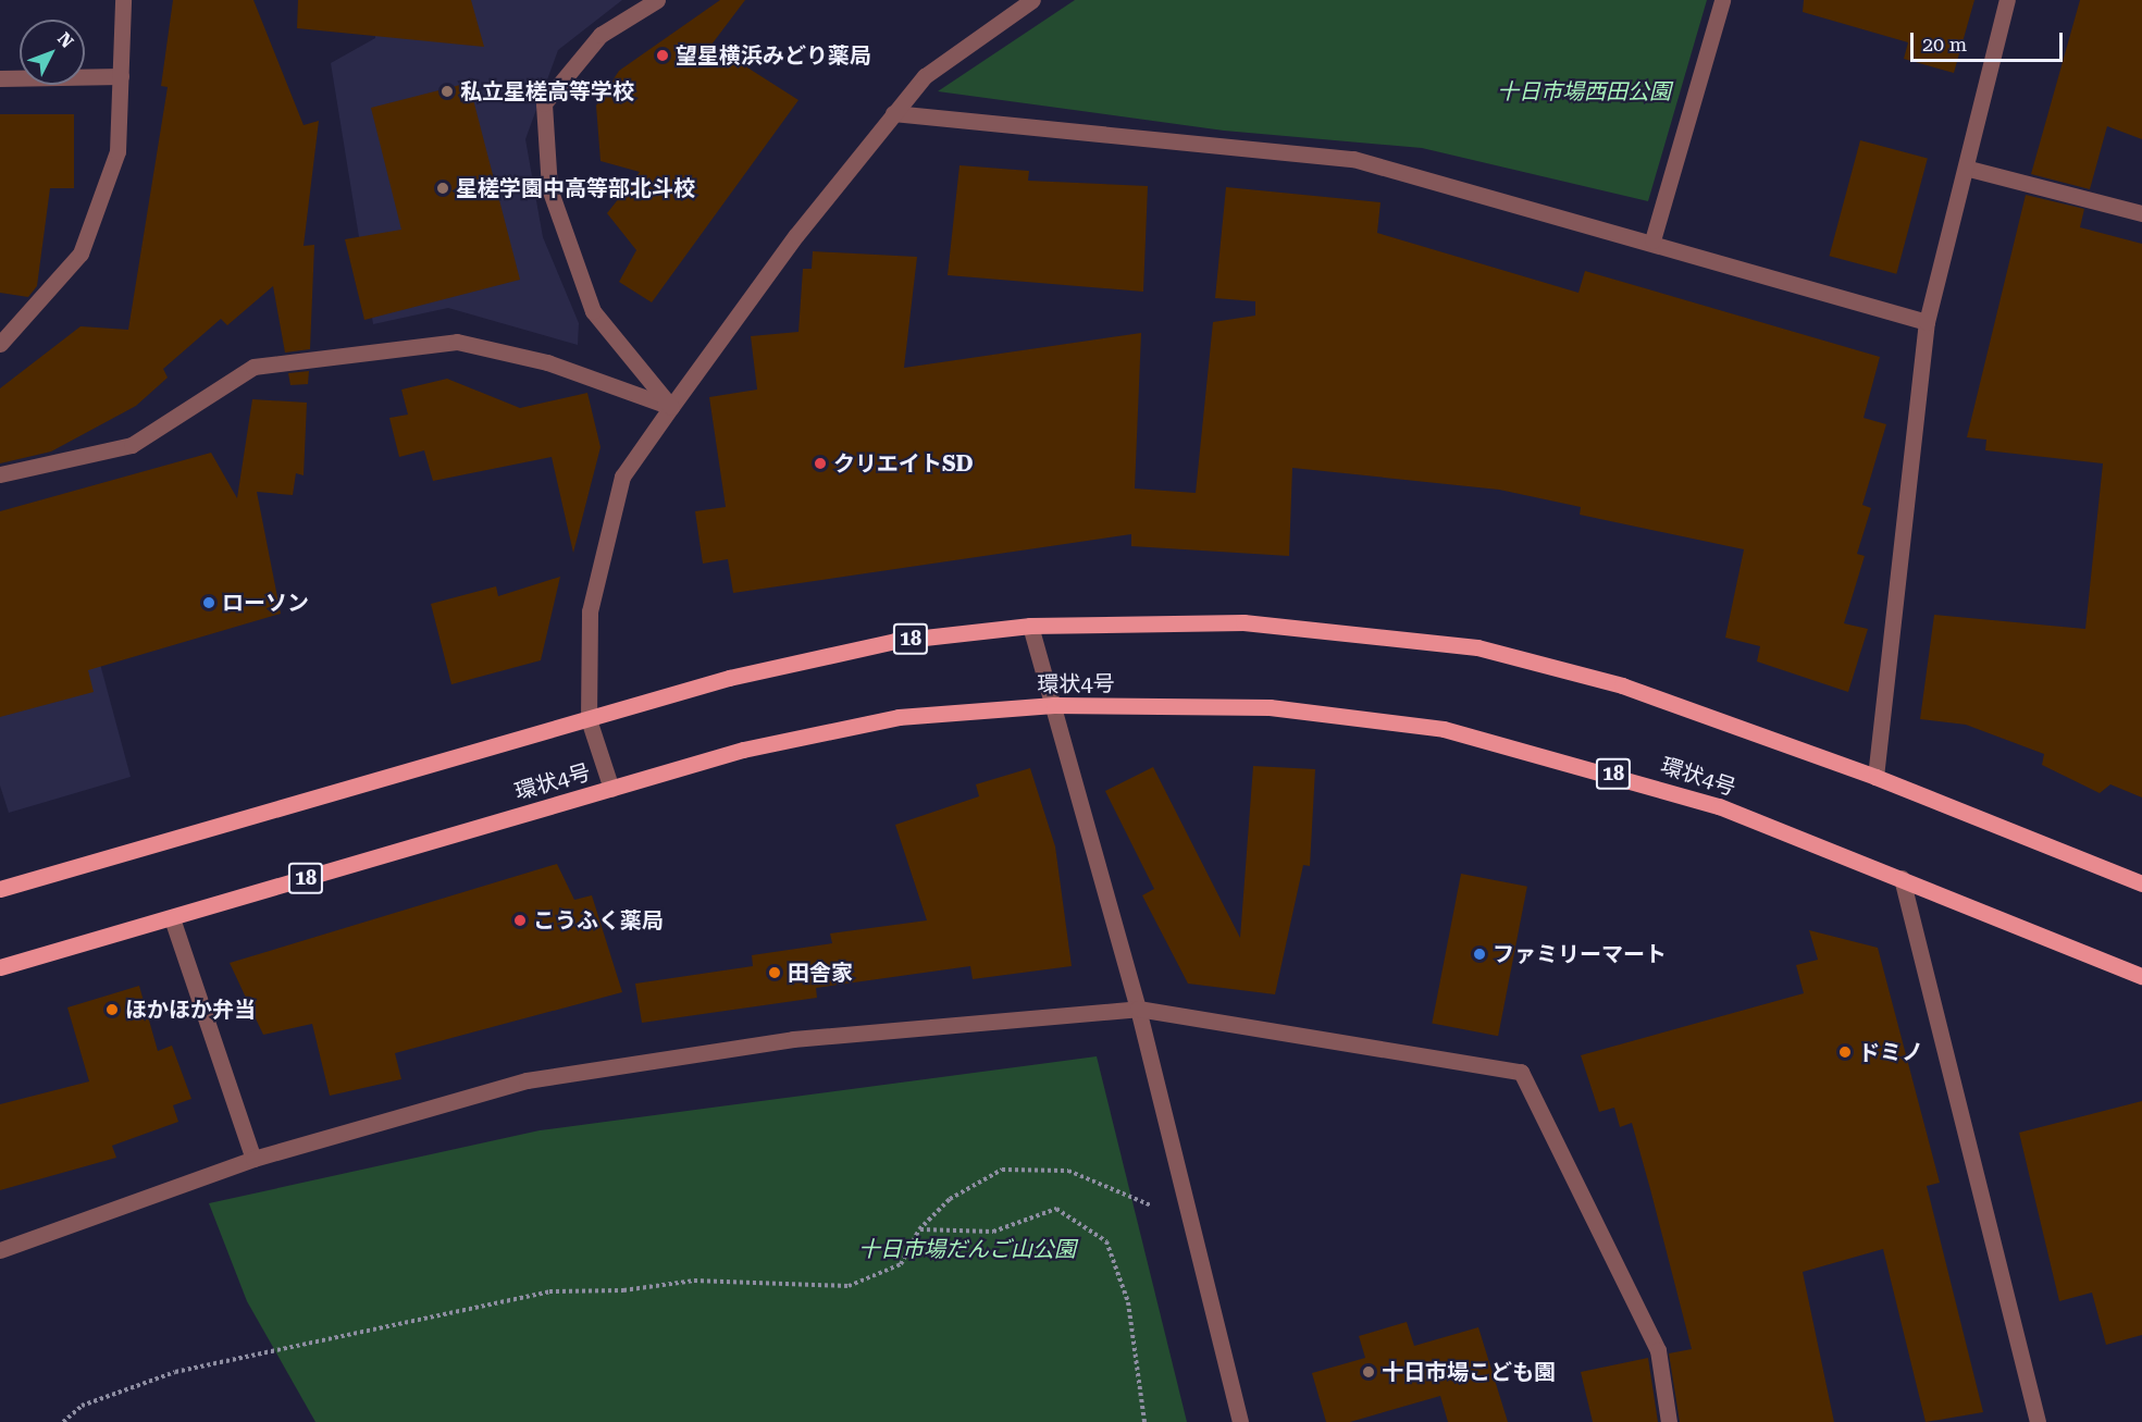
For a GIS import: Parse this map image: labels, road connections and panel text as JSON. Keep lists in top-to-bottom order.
{
  "streets": {
    "main road": ["18", "環状4号"]
  },
  "parks": ["十日市場西田公園", "十日市場だんご山公園"],
  "places": [
    "望星横浜みどり薬局",
    "私立星槎高等学校",
    "星槎学園中高等部北斗校",
    "クリエイトSD",
    "ローソン",
    "こうふく薬局",
    "ファミリーマート",
    "田舎家",
    "ほかほか弁当",
    "ドミノ",
    "十日市場こども園"
  ],
  "scale_bar": "20 m",
  "north": "top right"
}
